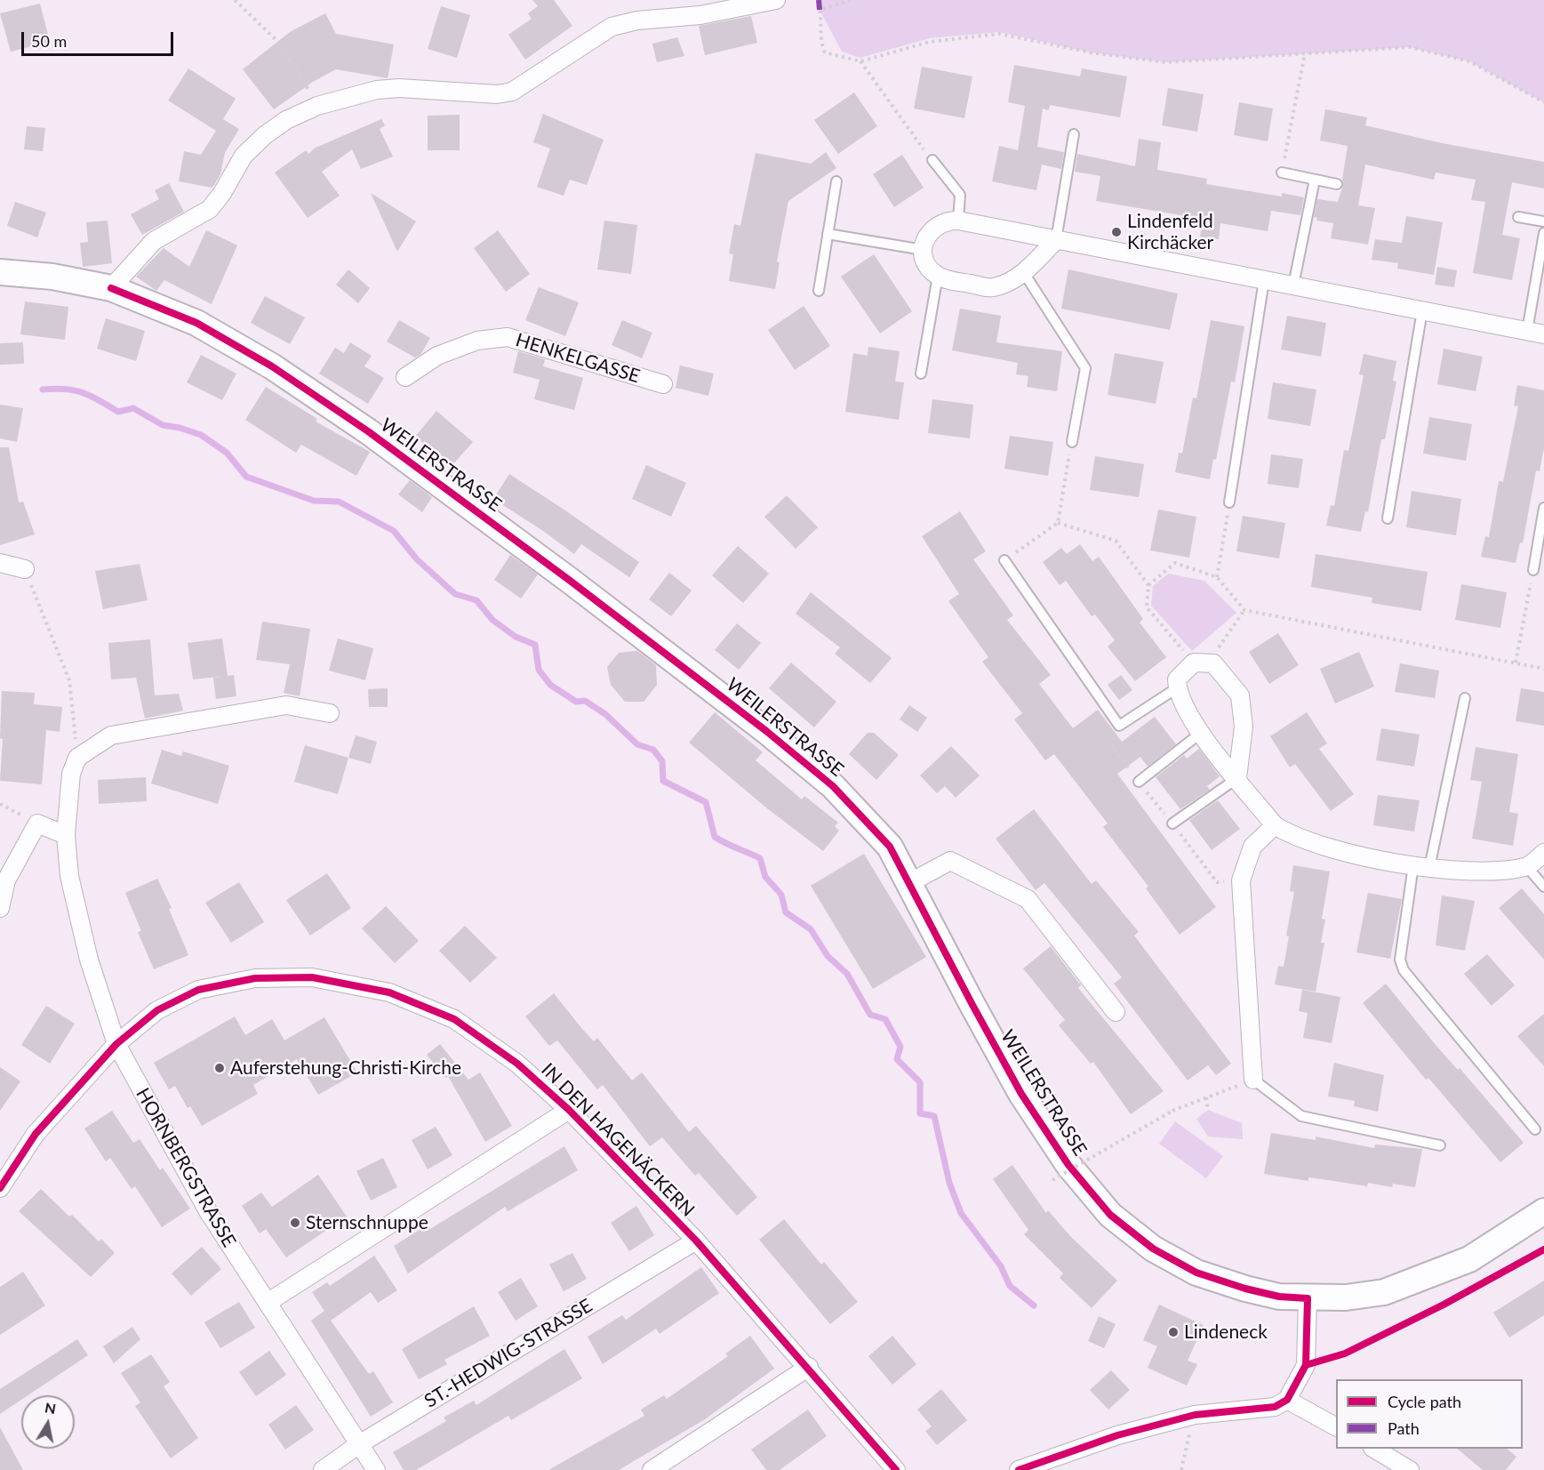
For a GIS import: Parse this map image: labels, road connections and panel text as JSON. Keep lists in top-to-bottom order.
{
  "streets": {
    "main road": ["WEILERSTRASSE"],
    "street": [
      "HENKELGASSE",
      "IN DEN HAGENÄCKERN",
      "HORNBERGSTRASSE",
      "ST.-HEDWIG-STRASSE"
    ]
  },
  "crossings": [
    ["IN DEN HAGENÄCKERN", "HORNBERGSTRASSE"],
    ["IN DEN HAGENÄCKERN", "ST.-HEDWIG-STRASSE"],
    ["HORNBERGSTRASSE", "ST.-HEDWIG-STRASSE"]
  ],
  "places": [
    "Lindenfeld Kirchäcker",
    "Auferstehung-Christi-Kirche",
    "Sternschnuppe",
    "Lindeneck"
  ],
  "legend": ["Cycle path", "Path"],
  "scale_bar": "50 m",
  "north": "top"
}
